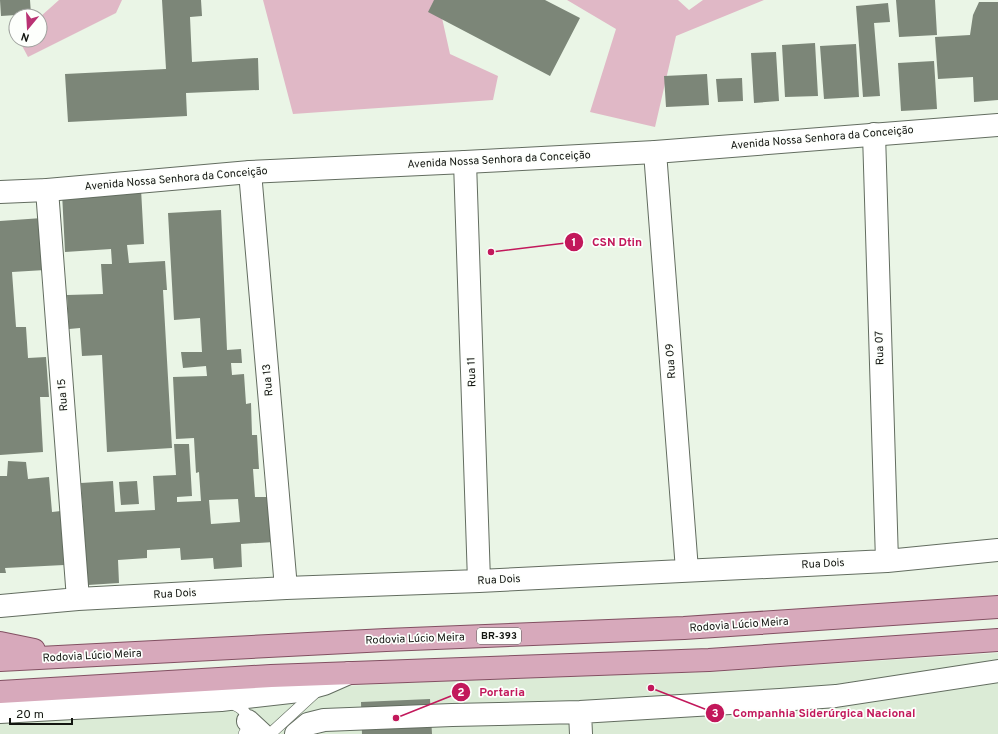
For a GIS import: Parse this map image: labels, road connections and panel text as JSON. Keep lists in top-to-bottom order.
{
  "streets": {
    "main road": ["Rodovia Lúcio Meira", "BR-393"],
    "street": [
      "Avenida Nossa Senhora da Conceição",
      "Rua 07",
      "Rua 09",
      "Rua 11",
      "Rua 13",
      "Rua 15",
      "Rua Dois"
    ]
  },
  "crossings": [
    ["Avenida Nossa Senhora da Conceição", "Rua 07"],
    ["Avenida Nossa Senhora da Conceição", "Rua 09"],
    ["Avenida Nossa Senhora da Conceição", "Rua 11"],
    ["Avenida Nossa Senhora da Conceição", "Rua 13"],
    ["Avenida Nossa Senhora da Conceição", "Rua 15"],
    ["Rua 07", "Rua Dois"],
    ["Rua 09", "Rua Dois"],
    ["Rua 11", "Rua Dois"],
    ["Rua 13", "Rua Dois"],
    ["Rua 15", "Rua Dois"]
  ],
  "places": ["CSN Dtin", "Companhia Siderúrgica Nacional", "Portaria"],
  "scale_bar": "20 m",
  "north": "bottom"
}
